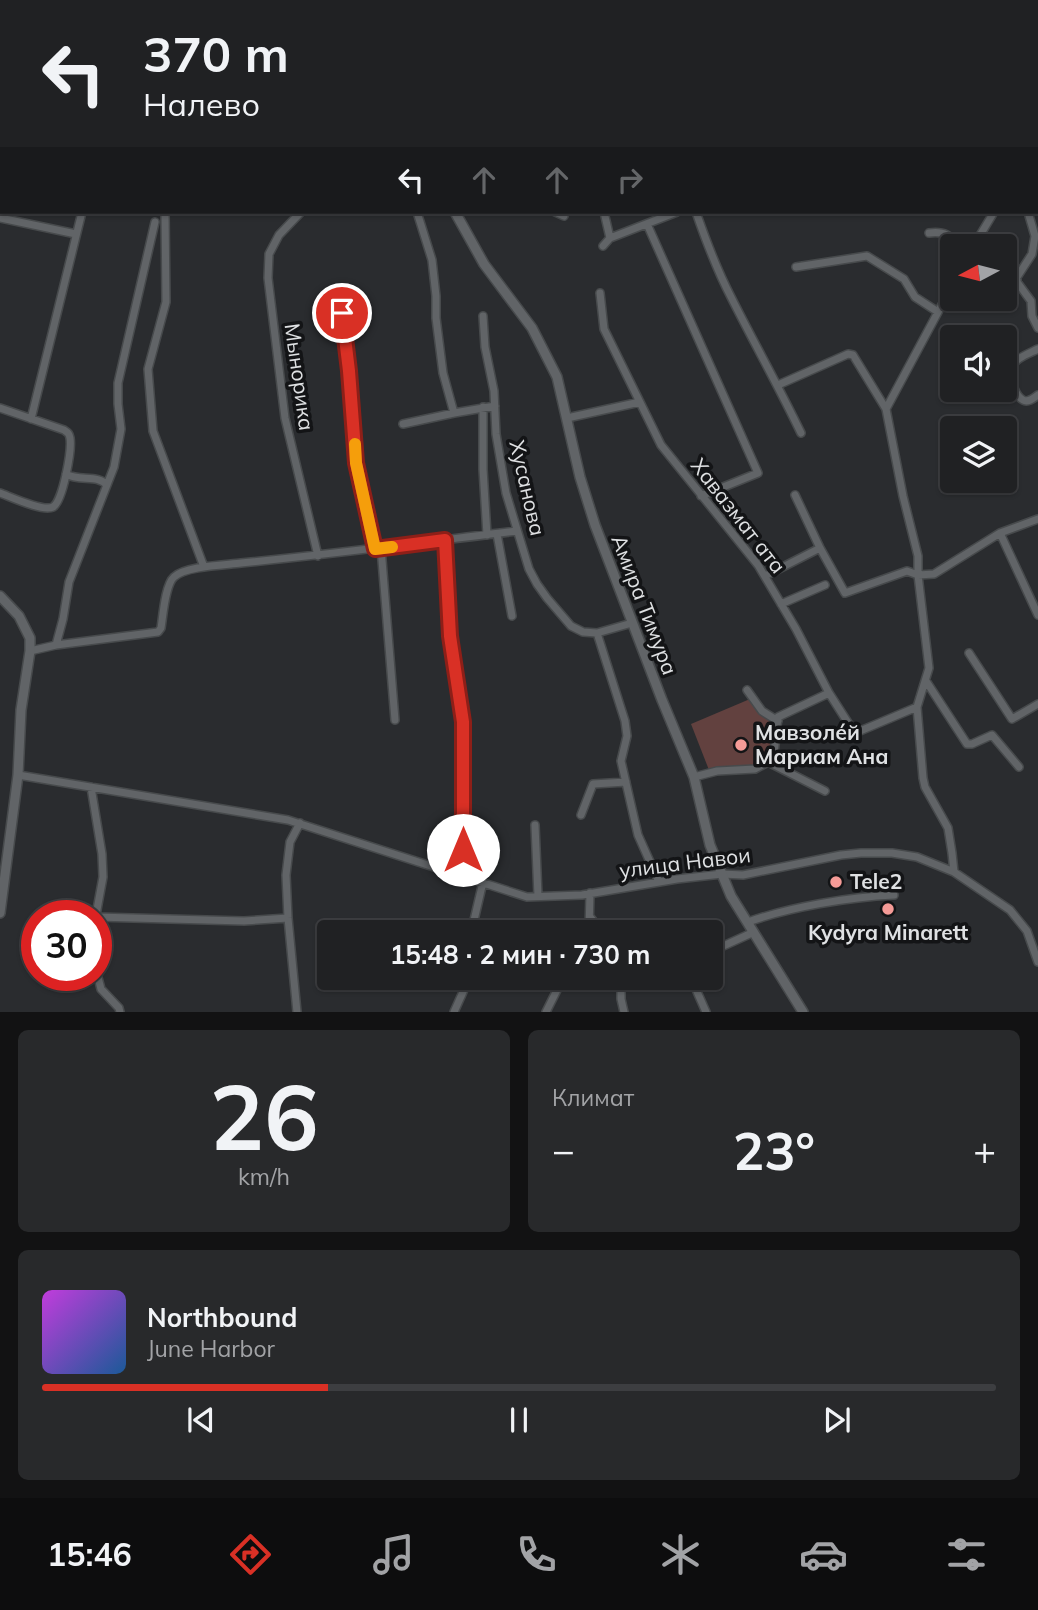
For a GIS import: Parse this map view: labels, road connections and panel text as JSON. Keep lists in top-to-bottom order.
{
  "streets": {
    "street": [
      "Мынорика",
      "Хусанова",
      "Хавазмат ата",
      "Амира Тимура",
      "улица Навои"
    ]
  },
  "crossings": [
    ["Амира Тимура", "улица Навои"]
  ],
  "places": ["Мавзоле́й Мариам Ана", "Tele2", "Kydyra Minarett"],
  "north": "left",
  "page": {
    "turn": ["370 m", "Налево"],
    "limit": "30",
    "trip": "15:48 · 2 мин · 730 m",
    "tile": [
      ["26", "km/h"],
      "Климат"
    ],
    "heat": ["−", "23°", "+"],
    "song": ["Northbound", "June Harbor"],
    "tabs": "15:46"
  }
}
